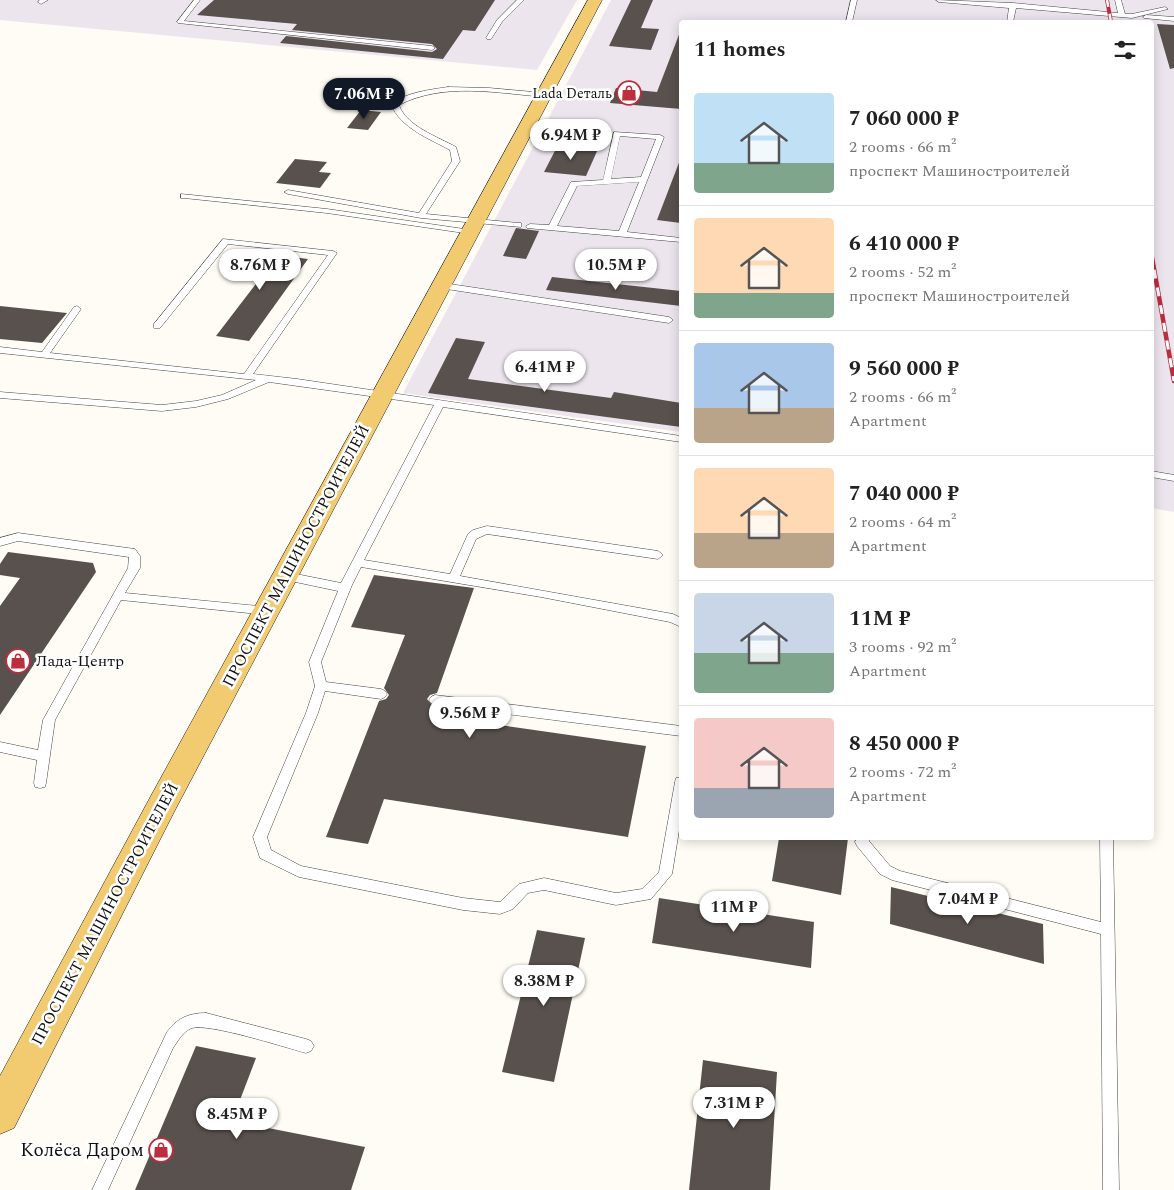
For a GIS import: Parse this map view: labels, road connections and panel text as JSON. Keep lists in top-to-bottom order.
{
  "streets": {
    "main road": ["ПРОСПЕКТ МАШИНОСТРОИТЕЛЕЙ"]
  },
  "places": {
    "shop": ["Lada Dеталь", "Лада-Центр", "Колёса Даром"]
  },
  "page": {
    "heading": "11 homes",
    "price": [
      "7.06M ₽",
      "6.94M ₽",
      "8.76M ₽",
      "10.5M ₽",
      "6.41M ₽",
      "9.56M ₽",
      "7.04M ₽",
      "11M ₽",
      "8.38M ₽",
      "7.31M ₽",
      "8.45M ₽"
    ],
    "list": [
      {
        "name": "7 060 000 ₽",
        "note": "2 rooms · 66 m² · проспект Машиностроителей"
      },
      {
        "name": "6 410 000 ₽",
        "note": "2 rooms · 52 m² · проспект Машиностроителей"
      },
      {
        "name": "9 560 000 ₽",
        "note": "2 rooms · 66 m² · Apartment"
      },
      {
        "name": "7 040 000 ₽",
        "note": "2 rooms · 64 m² · Apartment"
      },
      {
        "name": "11M ₽",
        "note": "3 rooms · 92 m² · Apartment"
      },
      {
        "name": "8 450 000 ₽",
        "note": "2 rooms · 72 m² · Apartment"
      }
    ]
  }
}
